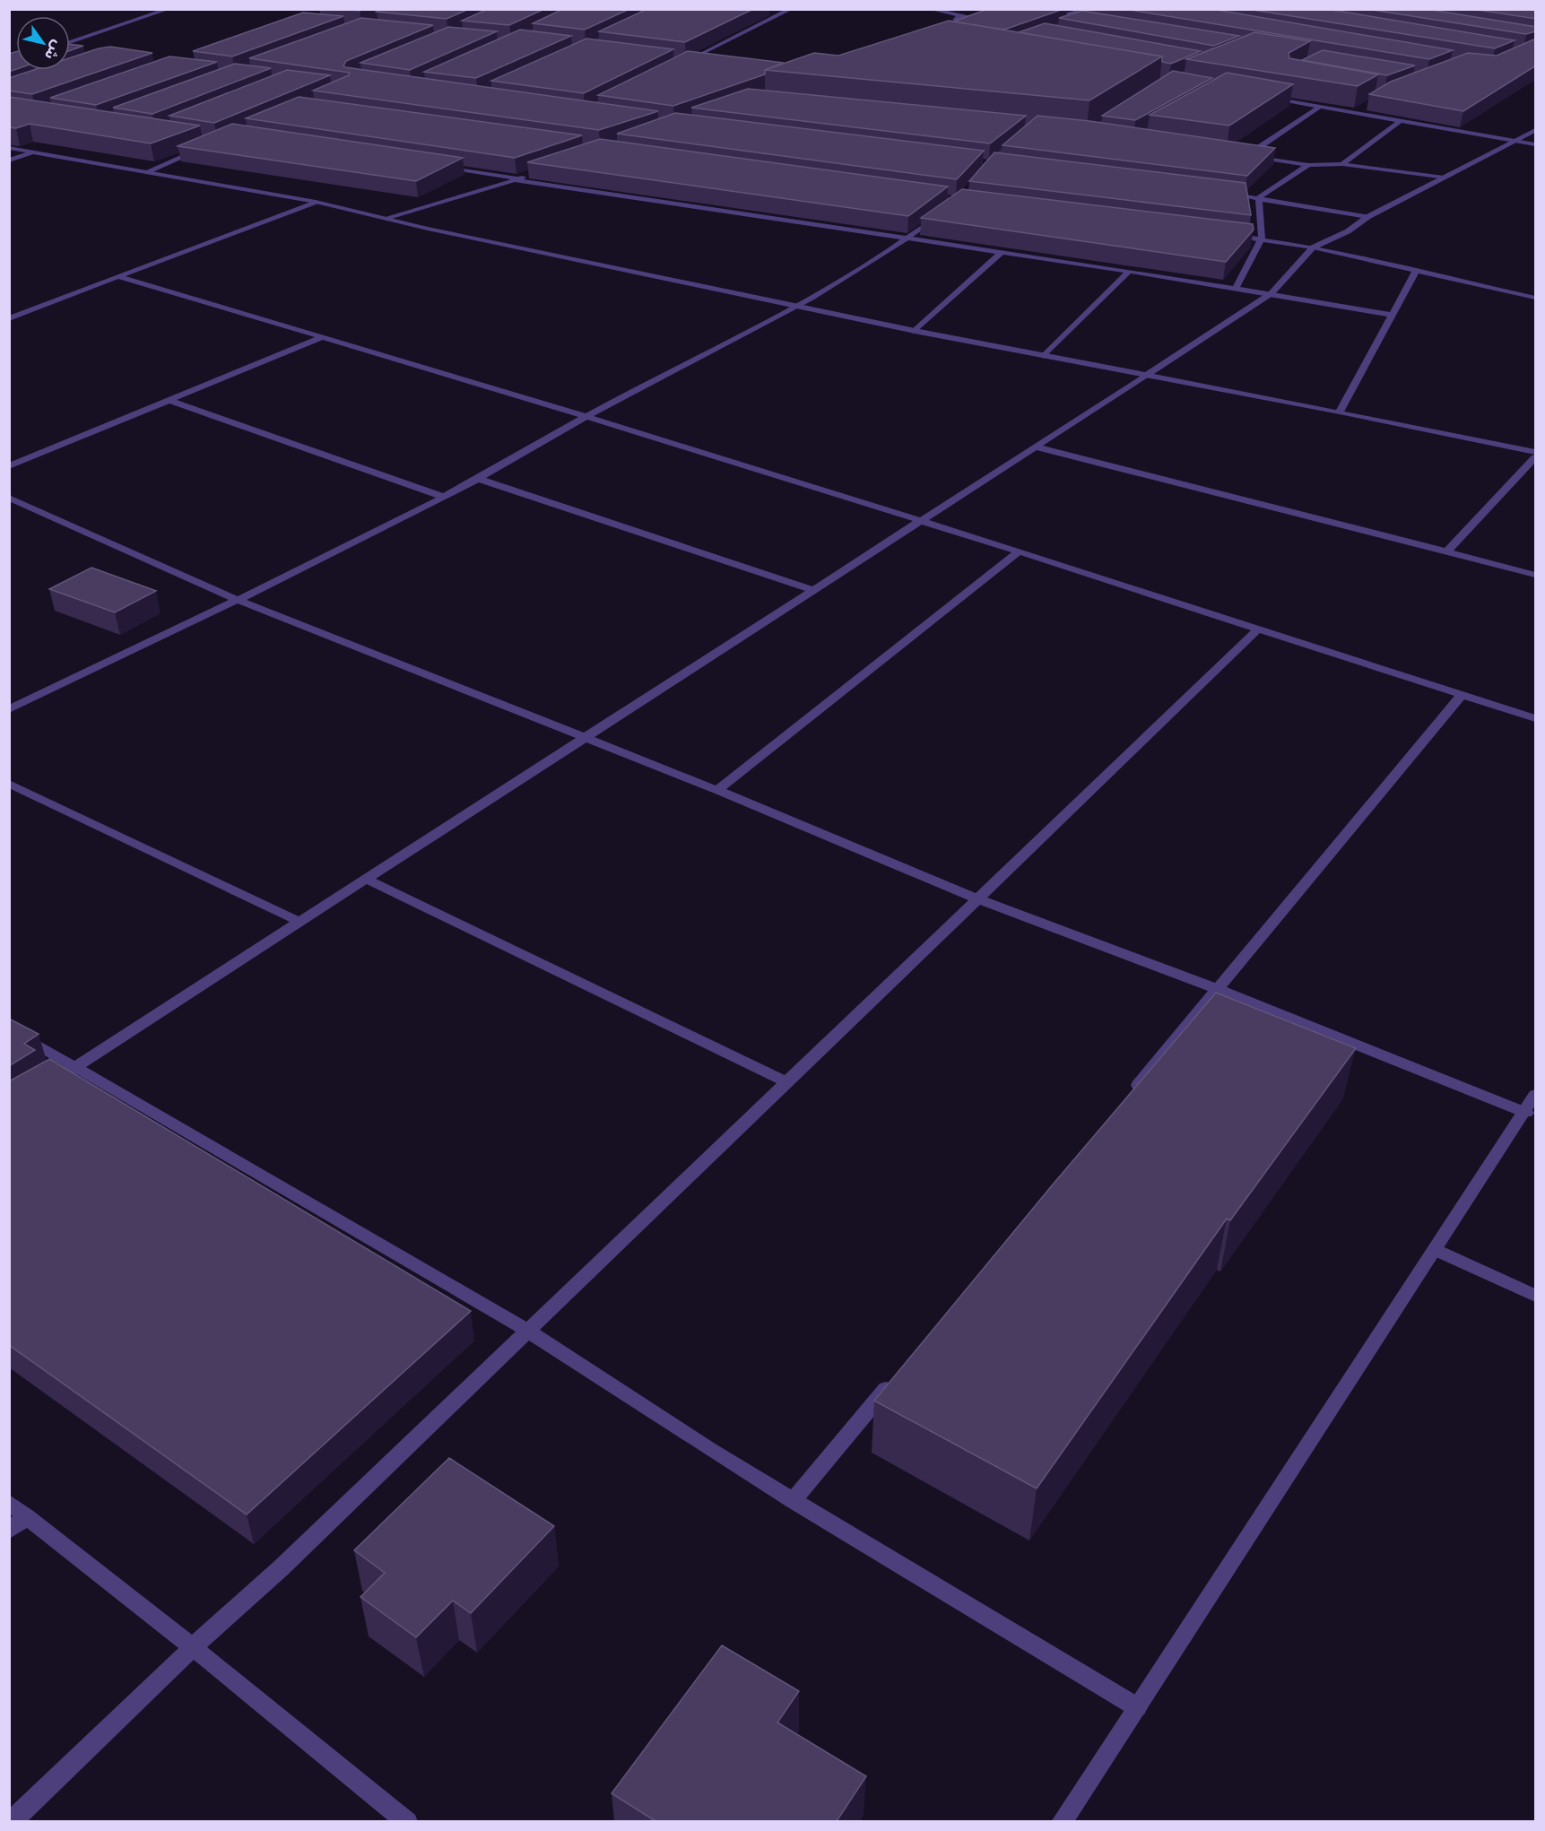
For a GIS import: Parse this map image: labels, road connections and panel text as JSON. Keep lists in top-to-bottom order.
{
  "north": "bottom right"
}
